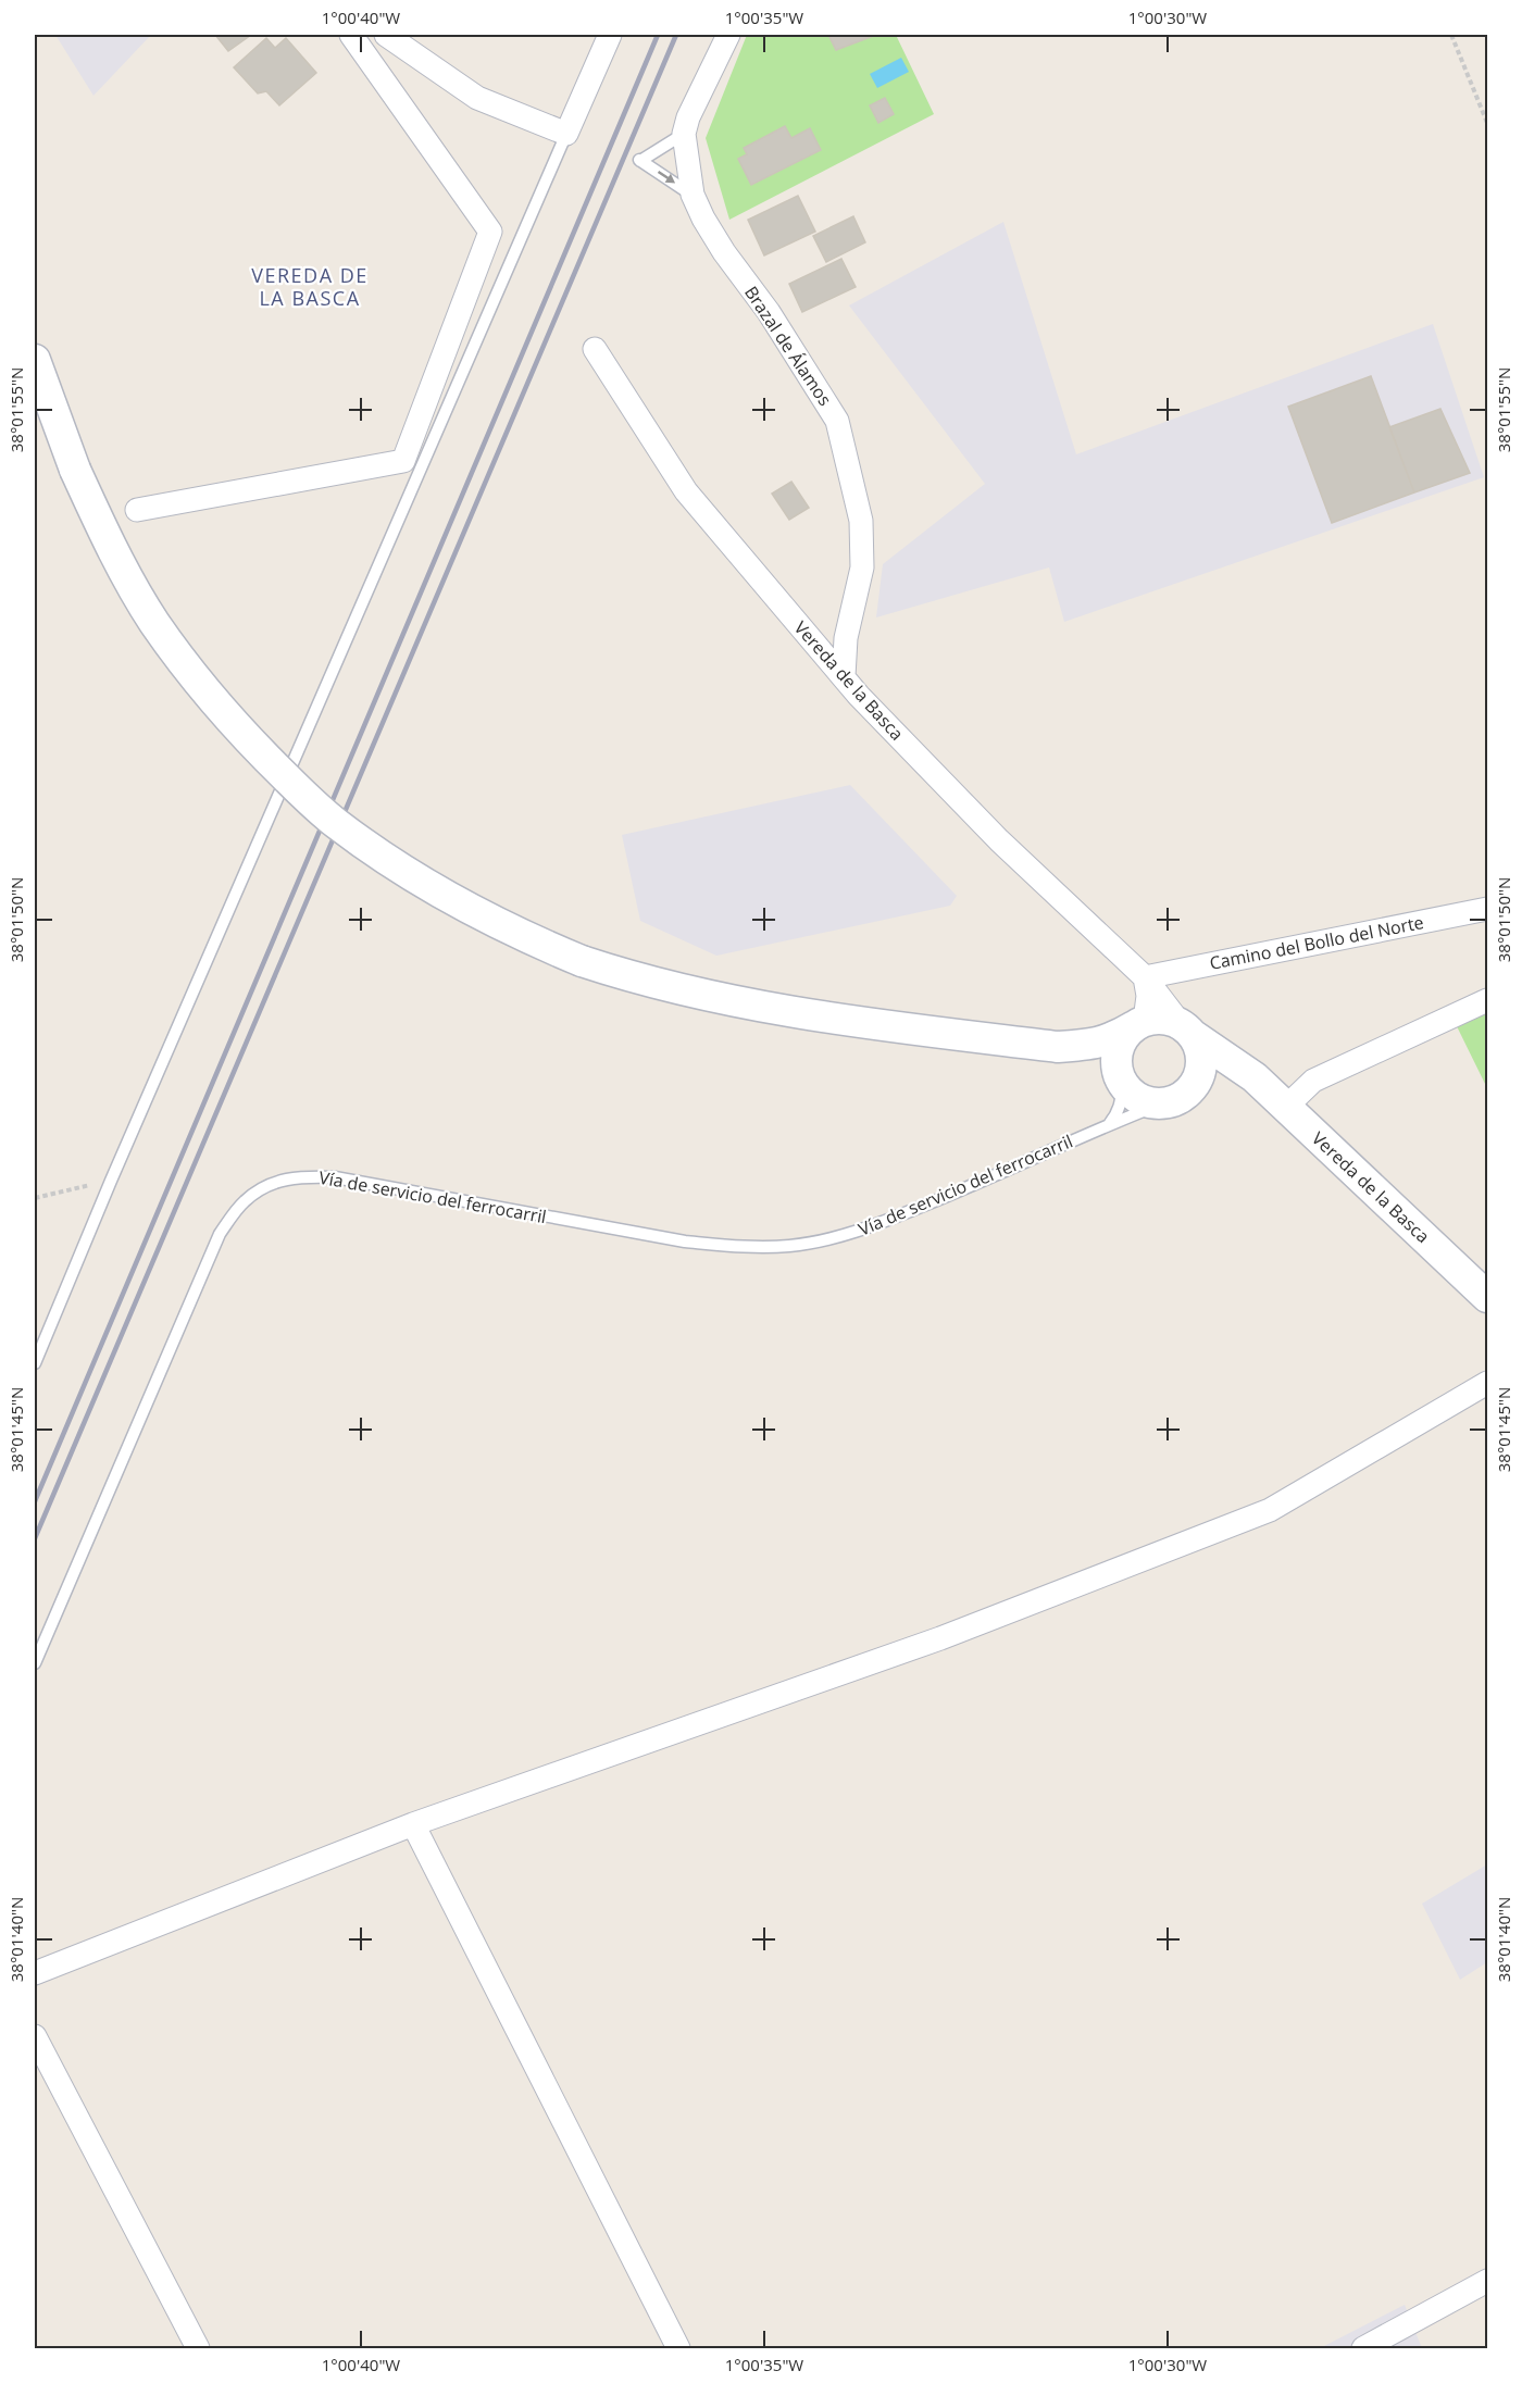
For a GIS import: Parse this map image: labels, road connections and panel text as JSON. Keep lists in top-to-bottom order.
{
  "streets": {
    "street": ["Brazal de Álamos", "Vereda de la Basca", "Camino del Bollo del Norte"],
    "lane": ["Vía de servicio del ferrocarril"]
  },
  "crossings": [
    ["Brazal de Álamos", "Vereda de la Basca"],
    ["Vereda de la Basca", "Camino del Bollo del Norte"],
    ["Vereda de la Basca", "Vía de servicio del ferrocarril"]
  ],
  "districts": ["VEREDA DE LA BASCA"],
  "coordinates": [
    "1°00'40\"W",
    "1°00'35\"W",
    "1°00'30\"W",
    "38°01'55\"N",
    "38°01'50\"N",
    "38°01'45\"N",
    "38°01'40\"N"
  ]
}
